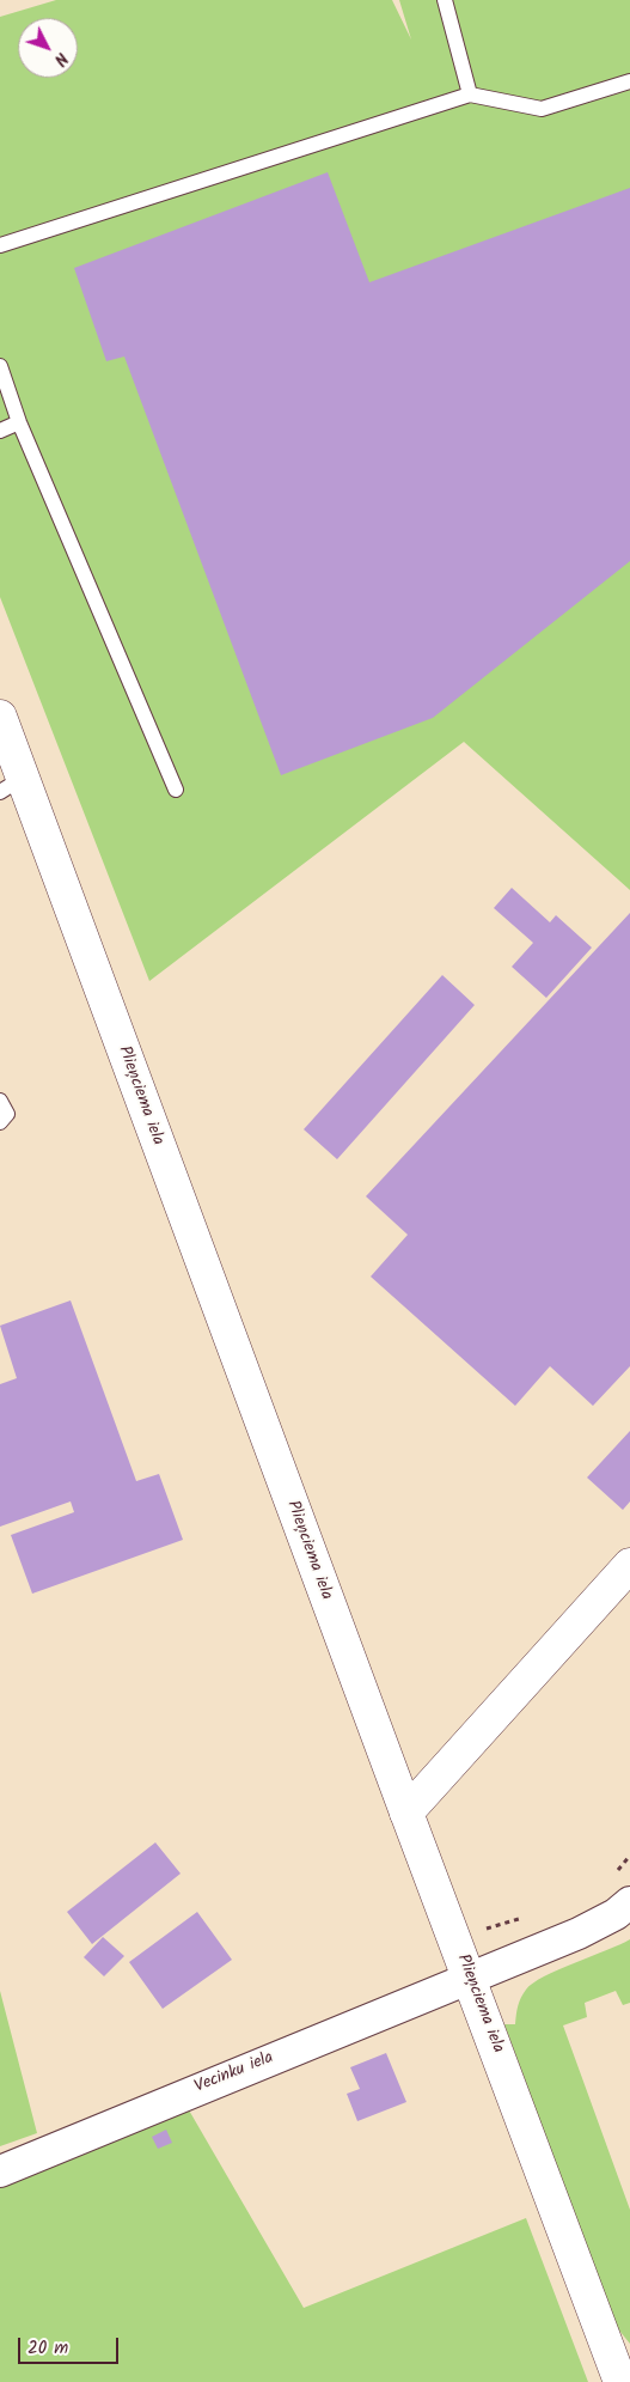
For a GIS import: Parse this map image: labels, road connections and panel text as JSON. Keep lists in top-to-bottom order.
{
  "streets": {
    "main road": ["Plieņciema iela"],
    "street": ["Vecinku iela"]
  },
  "crossings": [
    ["Plieņciema iela", "Vecinku iela"]
  ],
  "scale_bar": "20 m",
  "north": "bottom right"
}
